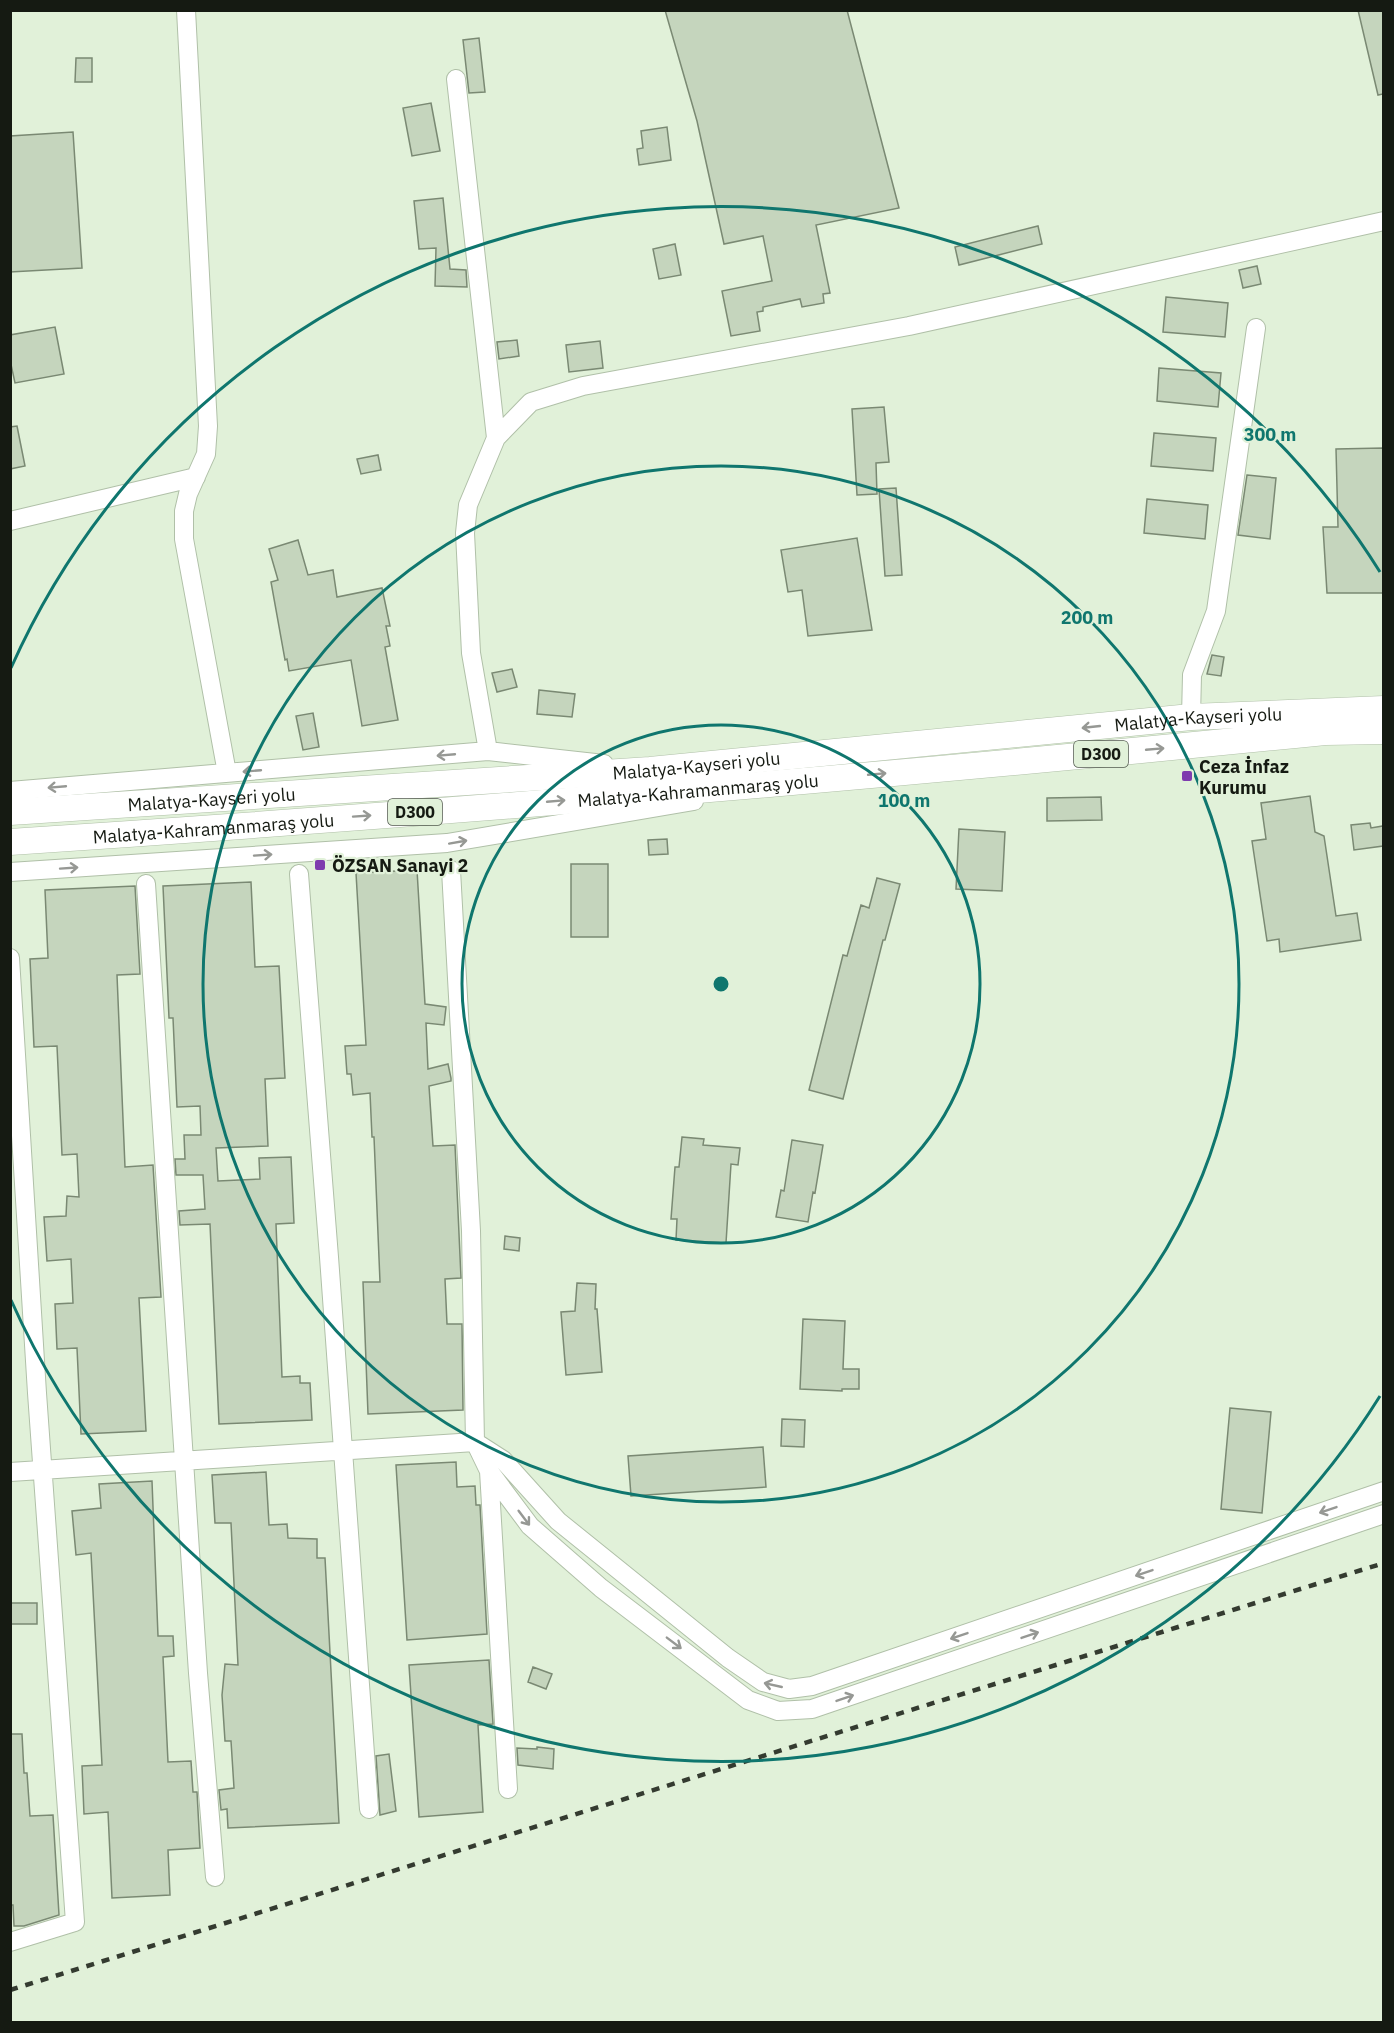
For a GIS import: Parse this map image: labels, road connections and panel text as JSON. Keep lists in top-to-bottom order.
{
  "streets": {
    "highway": ["Malatya-Kayseri yolu", "D300", "Malatya-Kahramanmaraş yolu"]
  },
  "one_way": ["Malatya-Kayseri yolu", "Malatya-Kahramanmaraş yolu"],
  "places": {
    "transit": ["Ceza İnfaz Kurumu", "ÖZSAN Sanayi 2"]
  },
  "rings": ["300 m", "200 m", "100 m"]
}
